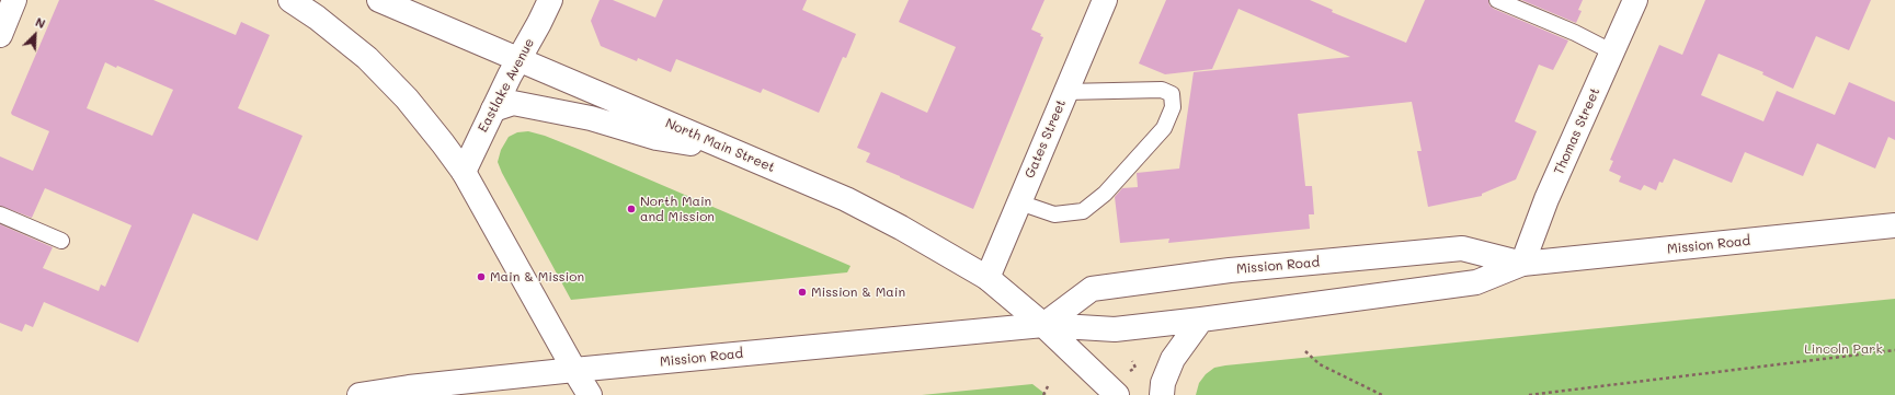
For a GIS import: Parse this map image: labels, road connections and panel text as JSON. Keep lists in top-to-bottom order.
{
  "streets": {
    "main road": [
      "Eastlake Avenue",
      "Thomas Street",
      "Gates Street",
      "North Main Street",
      "Mission Road"
    ]
  },
  "crossings": [
    ["Eastlake Avenue", "North Main Street"],
    ["Thomas Street", "Mission Road"],
    ["Gates Street", "North Main Street"],
    ["North Main Street", "Mission Road"]
  ],
  "parks": ["Lincoln Park"],
  "places": ["North Main and Mission", "Main & Mission", "Mission & Main"],
  "north": "top right"
}
